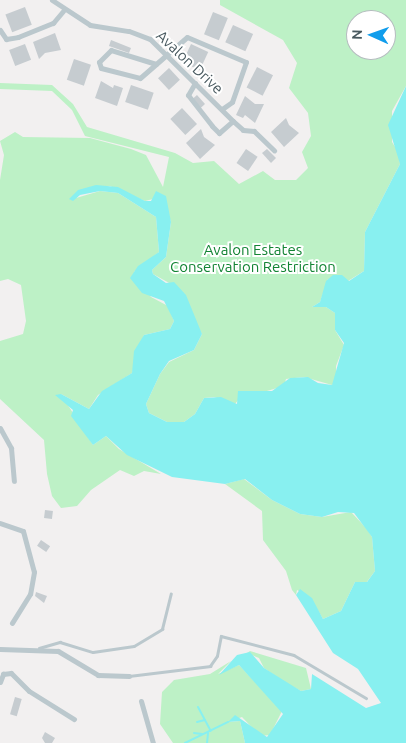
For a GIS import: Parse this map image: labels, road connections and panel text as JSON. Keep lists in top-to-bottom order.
{
  "streets": {
    "street": ["Avalon Drive"]
  },
  "parks": ["Avalon Estates Conservation Restriction"],
  "north": "left"
}
